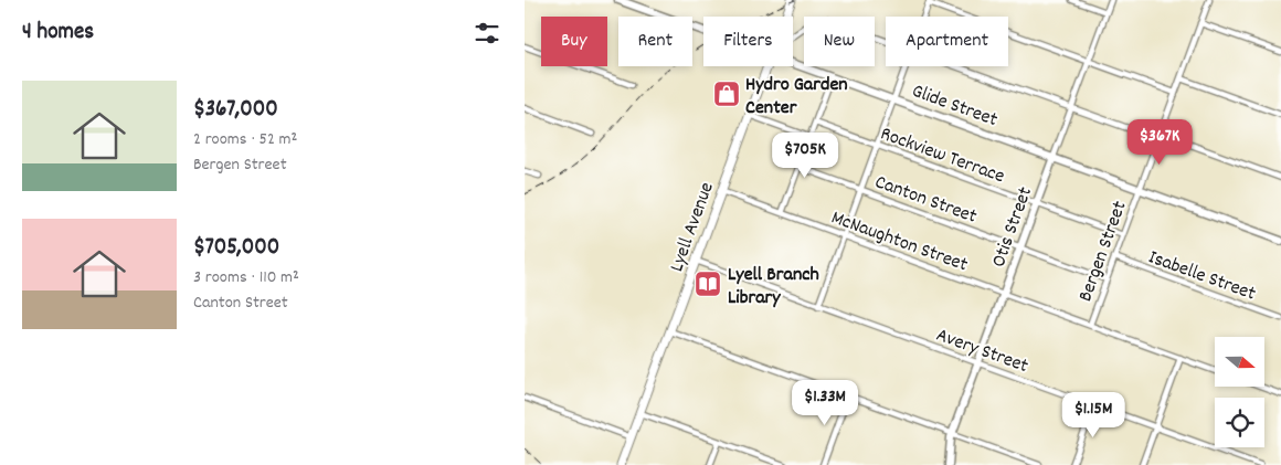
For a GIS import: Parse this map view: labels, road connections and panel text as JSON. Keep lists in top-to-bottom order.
{
  "streets": {
    "main road": ["Lyell Avenue"],
    "street": [
      "Glide Street",
      "Rockview Terrace",
      "Canton Street",
      "Otis Street",
      "McNaughton Street",
      "Bergen Street",
      "Isabelle Street",
      "Avery Street"
    ]
  },
  "crossings": [
    ["Glide Street", "Otis Street"],
    ["Glide Street", "Bergen Street"],
    ["Rockview Terrace", "Otis Street"],
    ["Rockview Terrace", "Bergen Street"],
    ["Canton Street", "Otis Street"],
    ["Canton Street", "Bergen Street"],
    ["Lyell Avenue", "McNaughton Street"],
    ["Lyell Avenue", "Avery Street"],
    ["Otis Street", "McNaughton Street"],
    ["Otis Street", "Avery Street"],
    ["McNaughton Street", "Bergen Street"],
    ["Bergen Street", "Isabelle Street"]
  ],
  "places": {
    "shop": ["Hydro Garden Center"],
    "library": ["Lyell Branch Library"]
  },
  "north": "right",
  "page": {
    "heading": "4 homes",
    "chip": [
      "Buy",
      "Rent",
      "Filters",
      "New",
      "Apartment"
    ],
    "list": [
      {
        "name": "$367,000",
        "note": "2 rooms · 52 m² · Bergen Street"
      },
      {
        "name": "$705,000",
        "note": "3 rooms · 110 m² · Canton Street"
      }
    ],
    "price": [
      "$367K",
      "$705K",
      "$1.33M",
      "$1.15M"
    ]
  }
}
